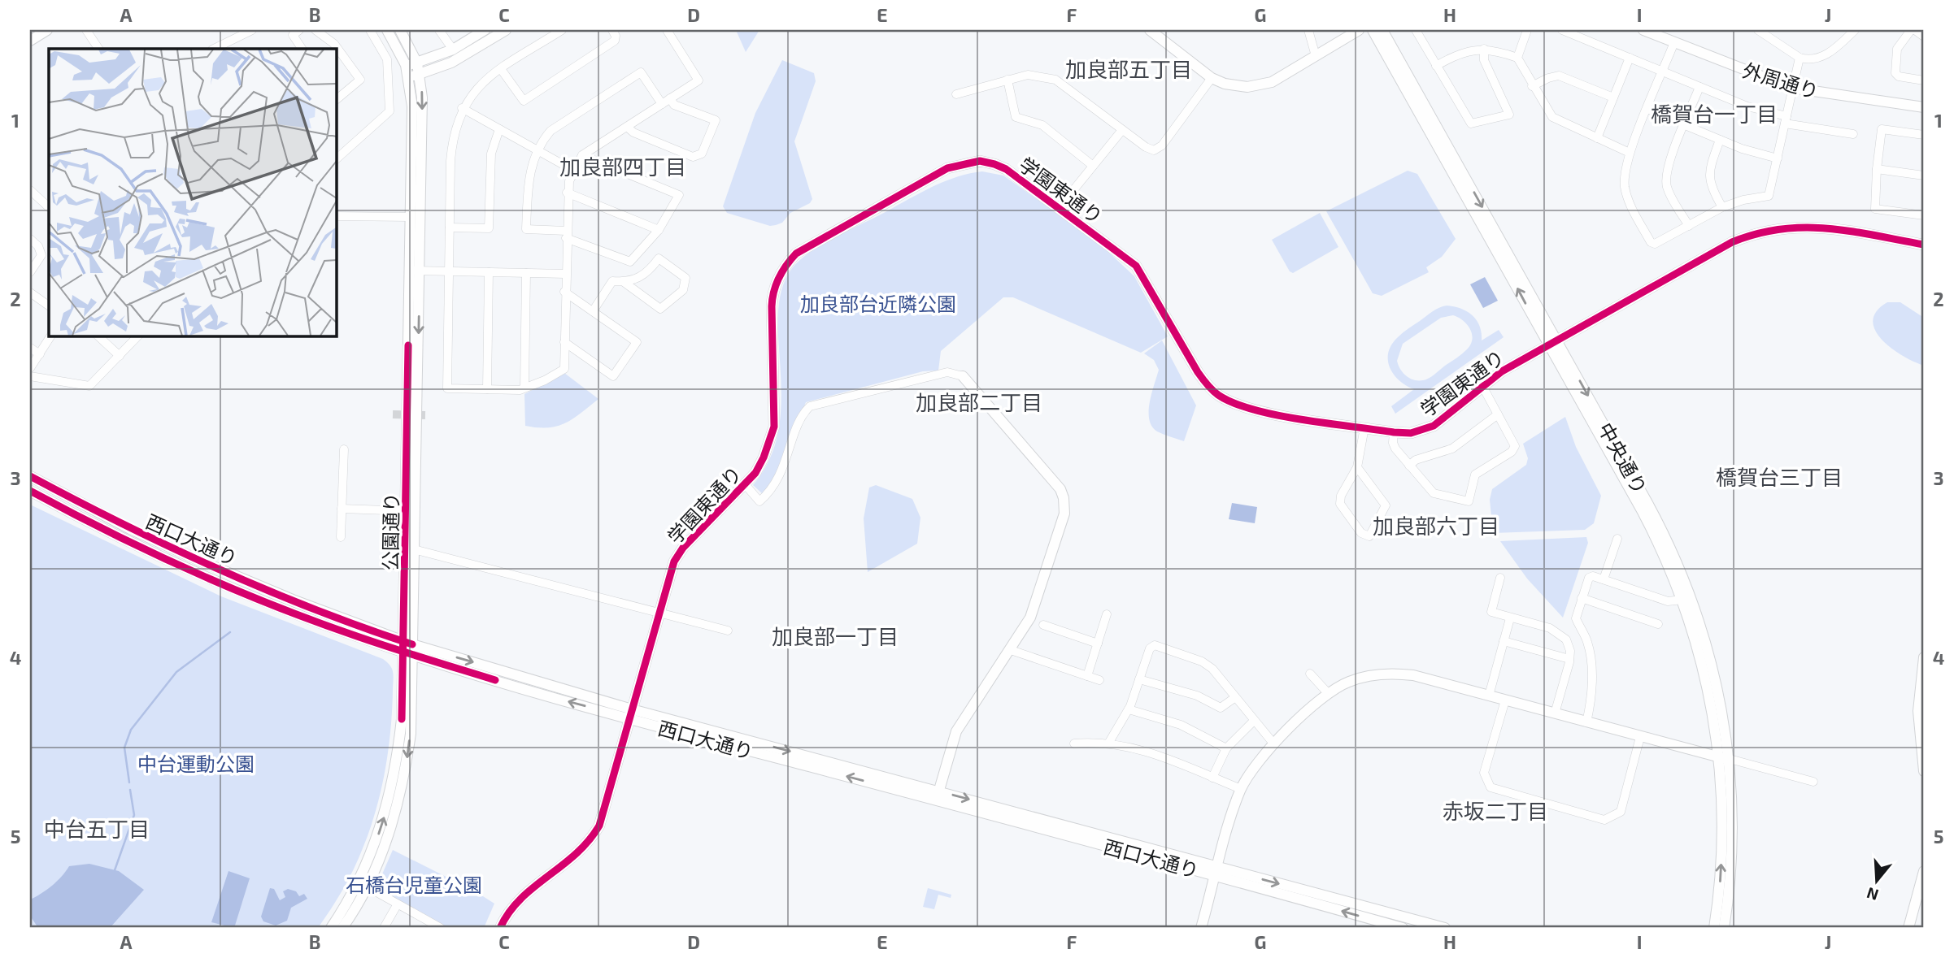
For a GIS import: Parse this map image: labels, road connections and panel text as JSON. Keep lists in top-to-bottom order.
{
  "streets": {
    "street": [
      "外周通り",
      "学園東通り",
      "中央通り",
      "公園通り",
      "西口大通り"
    ]
  },
  "crossings": [
    ["学園東通り", "中央通り"],
    ["学園東通り", "西口大通り"],
    ["公園通り", "西口大通り"]
  ],
  "districts": [
    "加良部五丁目",
    "橋賀台一丁目",
    "加良部四丁目",
    "加良部二丁目",
    "橋賀台三丁目",
    "加良部六丁目",
    "加良部一丁目",
    "赤坂二丁目",
    "中台五丁目"
  ],
  "parks": ["加良部台近隣公園", "中台運動公園", "石橋台児童公園"],
  "north": "bottom",
  "grid": {
    "columns": [
      "A",
      "B",
      "C",
      "D",
      "E",
      "F",
      "G",
      "H",
      "I",
      "J"
    ],
    "rows": [
      "1",
      "2",
      "3",
      "4",
      "5"
    ]
  }
}
